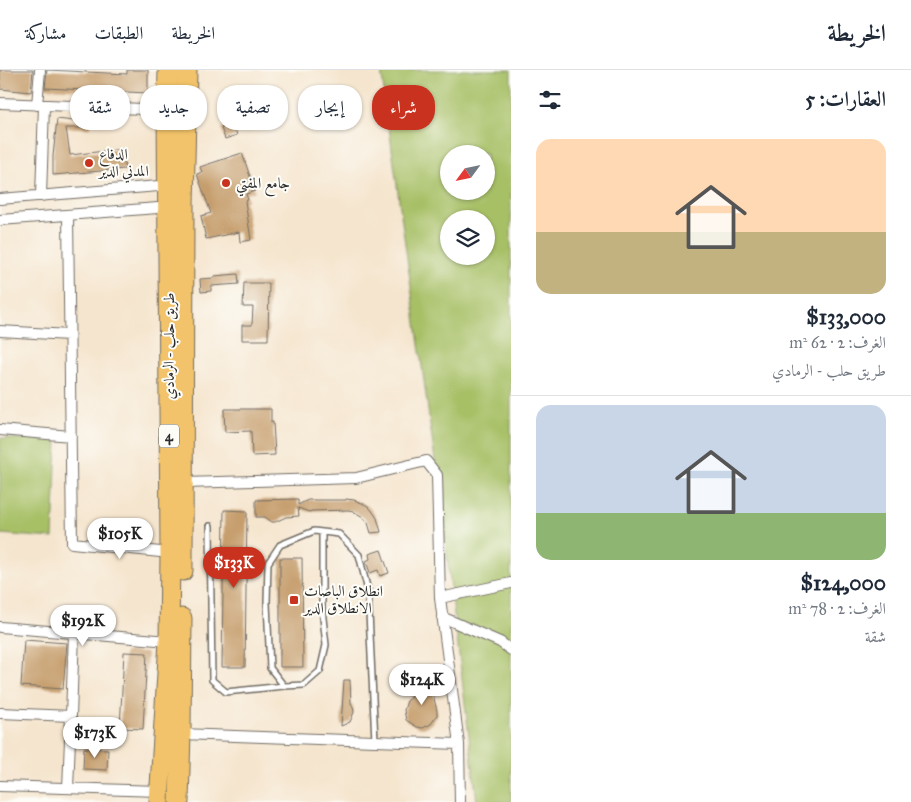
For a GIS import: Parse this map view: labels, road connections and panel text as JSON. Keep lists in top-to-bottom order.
{
  "streets": {
    "highway": ["طريق حلب - الرمادي", "4"]
  },
  "places": {
    "other": ["الدفاع المدني الدير", "جامع المفتي"],
    "transit": ["انطلاق الباصات الانطلاق الدير"]
  },
  "north": "bottom left",
  "page": {
    "header": "الخريطة",
    "nav": ["الخريطة", "الطبقات", "مشاركة"],
    "heading": "العقارات: 5",
    "chip": [
      "شراء",
      "إيجار",
      "تصفية",
      "جديد",
      "شقة"
    ],
    "list": [
      {
        "name": "$133,000",
        "note": "الغرف: 2 · 62 m² · طريق حلب - الرمادي"
      },
      {
        "name": "$124,000",
        "note": "الغرف: 2 · 78 m² · شقة"
      }
    ],
    "price": [
      "$105K",
      "$133K",
      "$192K",
      "$124K",
      "$173K"
    ]
  }
}
